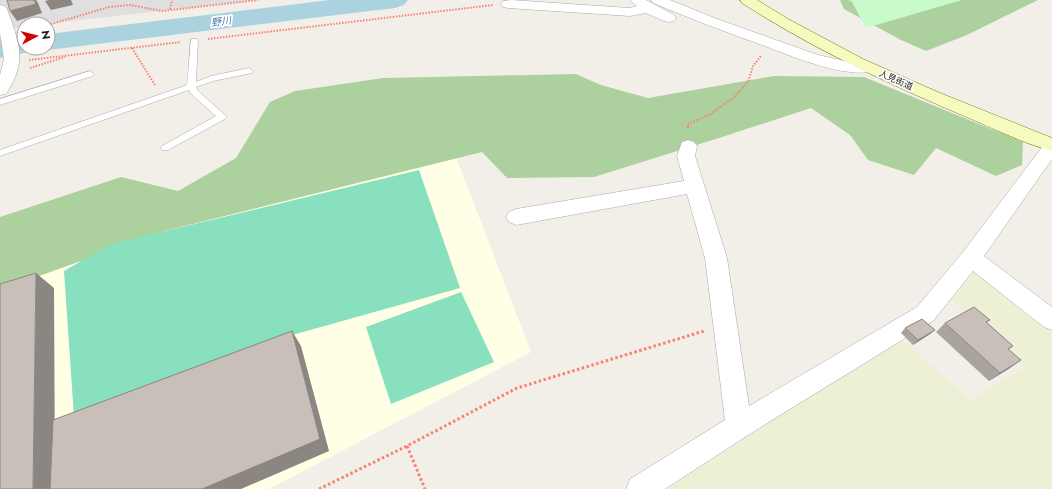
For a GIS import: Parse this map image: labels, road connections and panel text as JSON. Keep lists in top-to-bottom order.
{
  "streets": {
    "main road": ["人見街道"]
  },
  "water": ["野川"],
  "north": "right"
}
